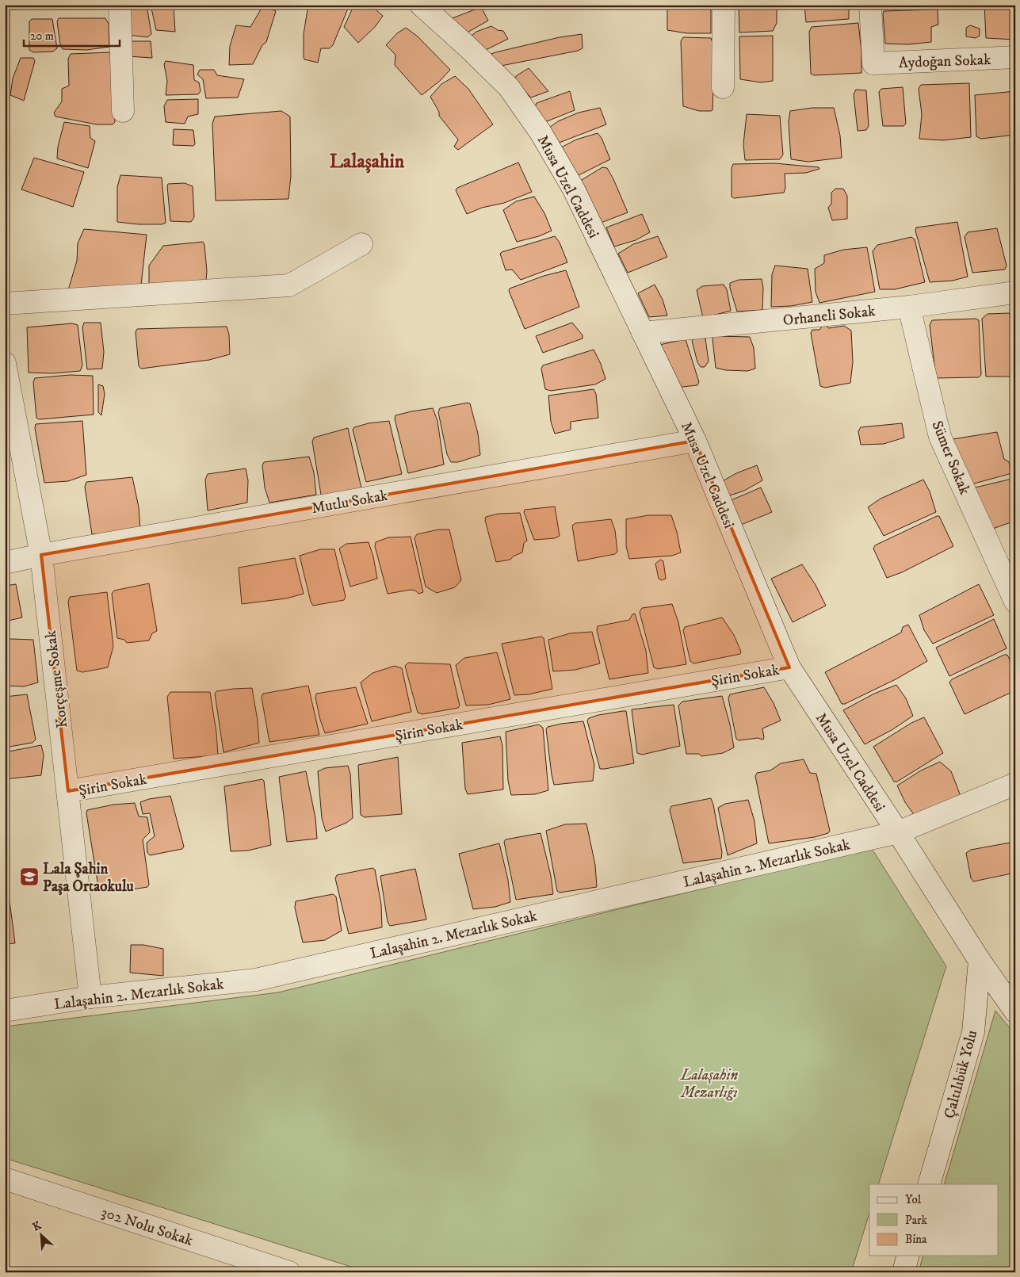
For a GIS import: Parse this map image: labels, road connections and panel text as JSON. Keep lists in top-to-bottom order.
{
  "streets": {
    "street": [
      "Aydoğan Sokak",
      "Musa Uzel Caddesi",
      "Orhaneli Sokak",
      "Sümer Sokak",
      "Mutlu Sokak",
      "Şirin Sokak",
      "Korçeşme Sokak",
      "Lalaşahin 2. Mezarlık Sokak",
      "Çaltılıbük Yolu",
      "302 Nolu Sokak"
    ]
  },
  "crossings": [
    ["Musa Uzel Caddesi", "Orhaneli Sokak"],
    ["Musa Uzel Caddesi", "Mutlu Sokak"],
    ["Musa Uzel Caddesi", "Şirin Sokak"],
    ["Musa Uzel Caddesi", "Lalaşahin 2. Mezarlık Sokak"],
    ["Musa Uzel Caddesi", "Çaltılıbük Yolu"],
    ["Orhaneli Sokak", "Sümer Sokak"],
    ["Mutlu Sokak", "Korçeşme Sokak"],
    ["Şirin Sokak", "Korçeşme Sokak"],
    ["Korçeşme Sokak", "Lalaşahin 2. Mezarlık Sokak"]
  ],
  "districts": ["Lalaşahin"],
  "parks": ["Lalaşahin Mezarlığı"],
  "places": {
    "school or university": ["Lala Şahin Paşa Ortaokulu"]
  },
  "legend": ["Yol", "Park", "Bina"],
  "scale_bar": "20 m",
  "north": "top left"
}
